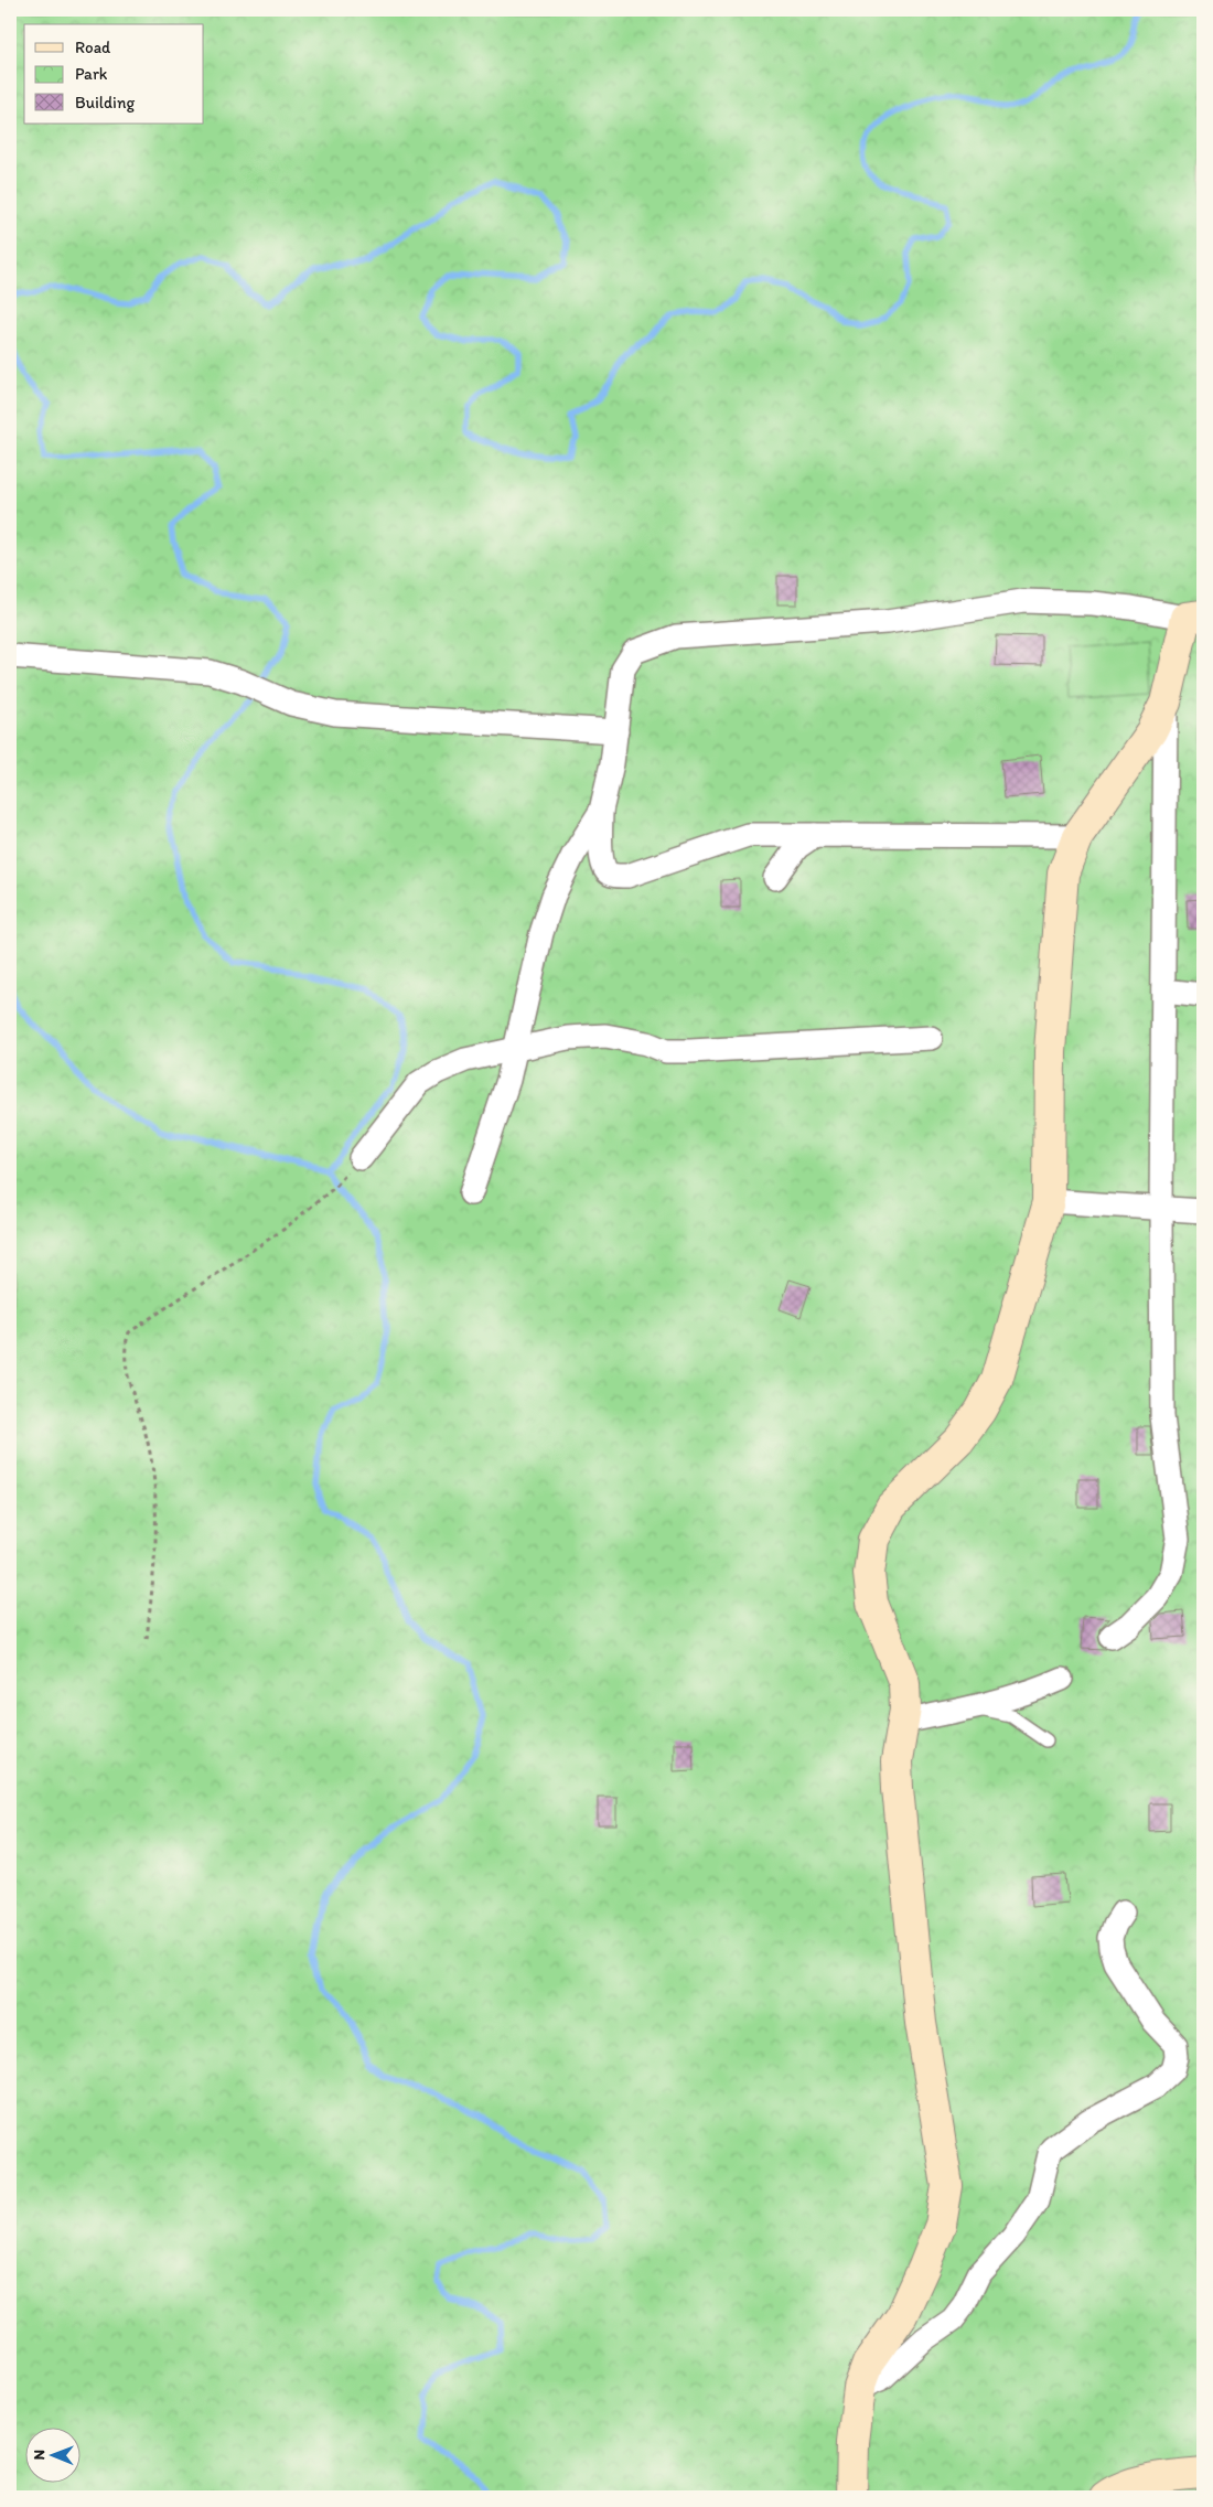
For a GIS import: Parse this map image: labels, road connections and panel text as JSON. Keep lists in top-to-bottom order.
{
  "legend": ["Road", "Park", "Building"],
  "north": "left"
}
